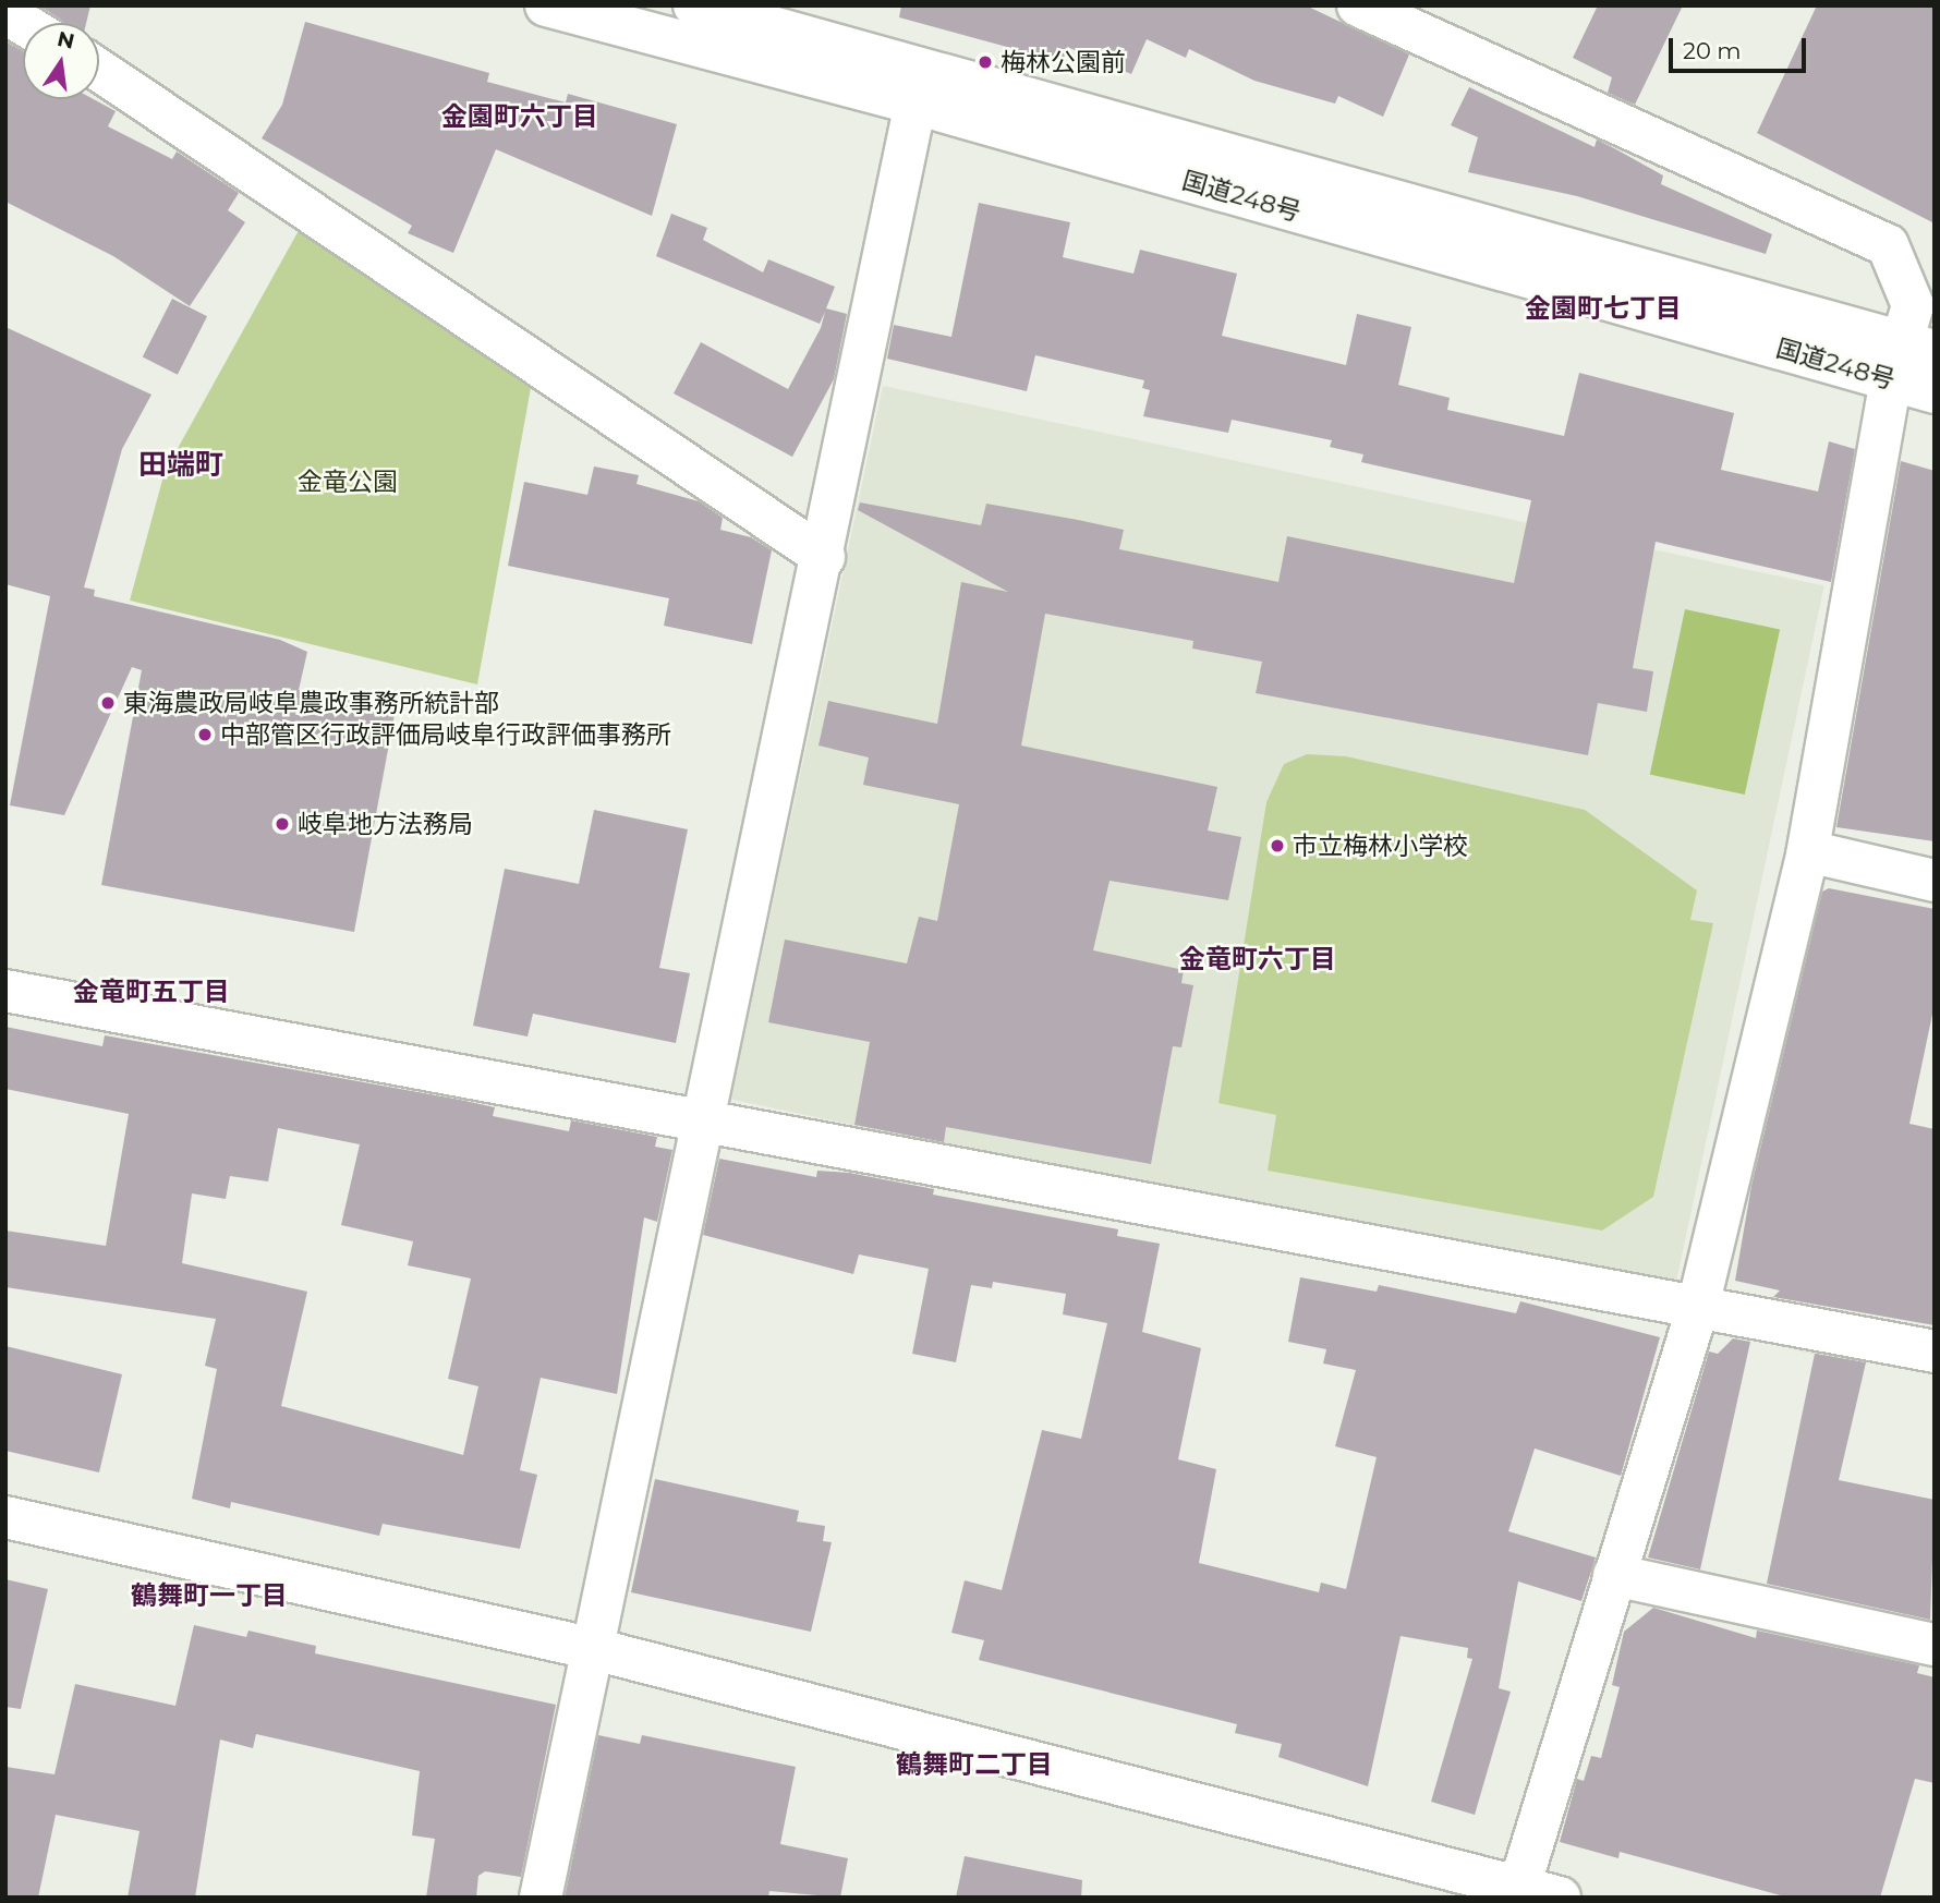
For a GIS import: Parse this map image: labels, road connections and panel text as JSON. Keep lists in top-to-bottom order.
{
  "streets": {
    "main road": ["国道248号"]
  },
  "districts": [
    "金園町六丁目",
    "金園町七丁目",
    "田端町",
    "金竜町六丁目",
    "金竜町五丁目",
    "鶴舞町一丁目",
    "鶴舞町二丁目"
  ],
  "parks": ["金竜公園"],
  "places": [
    "梅林公園前",
    "東海農政局岐阜農政事務所統計部",
    "中部管区行政評価局岐阜行政評価事務所",
    "岐阜地方法務局",
    "市立梅林小学校"
  ],
  "scale_bar": "20 m",
  "north": "top"
}
